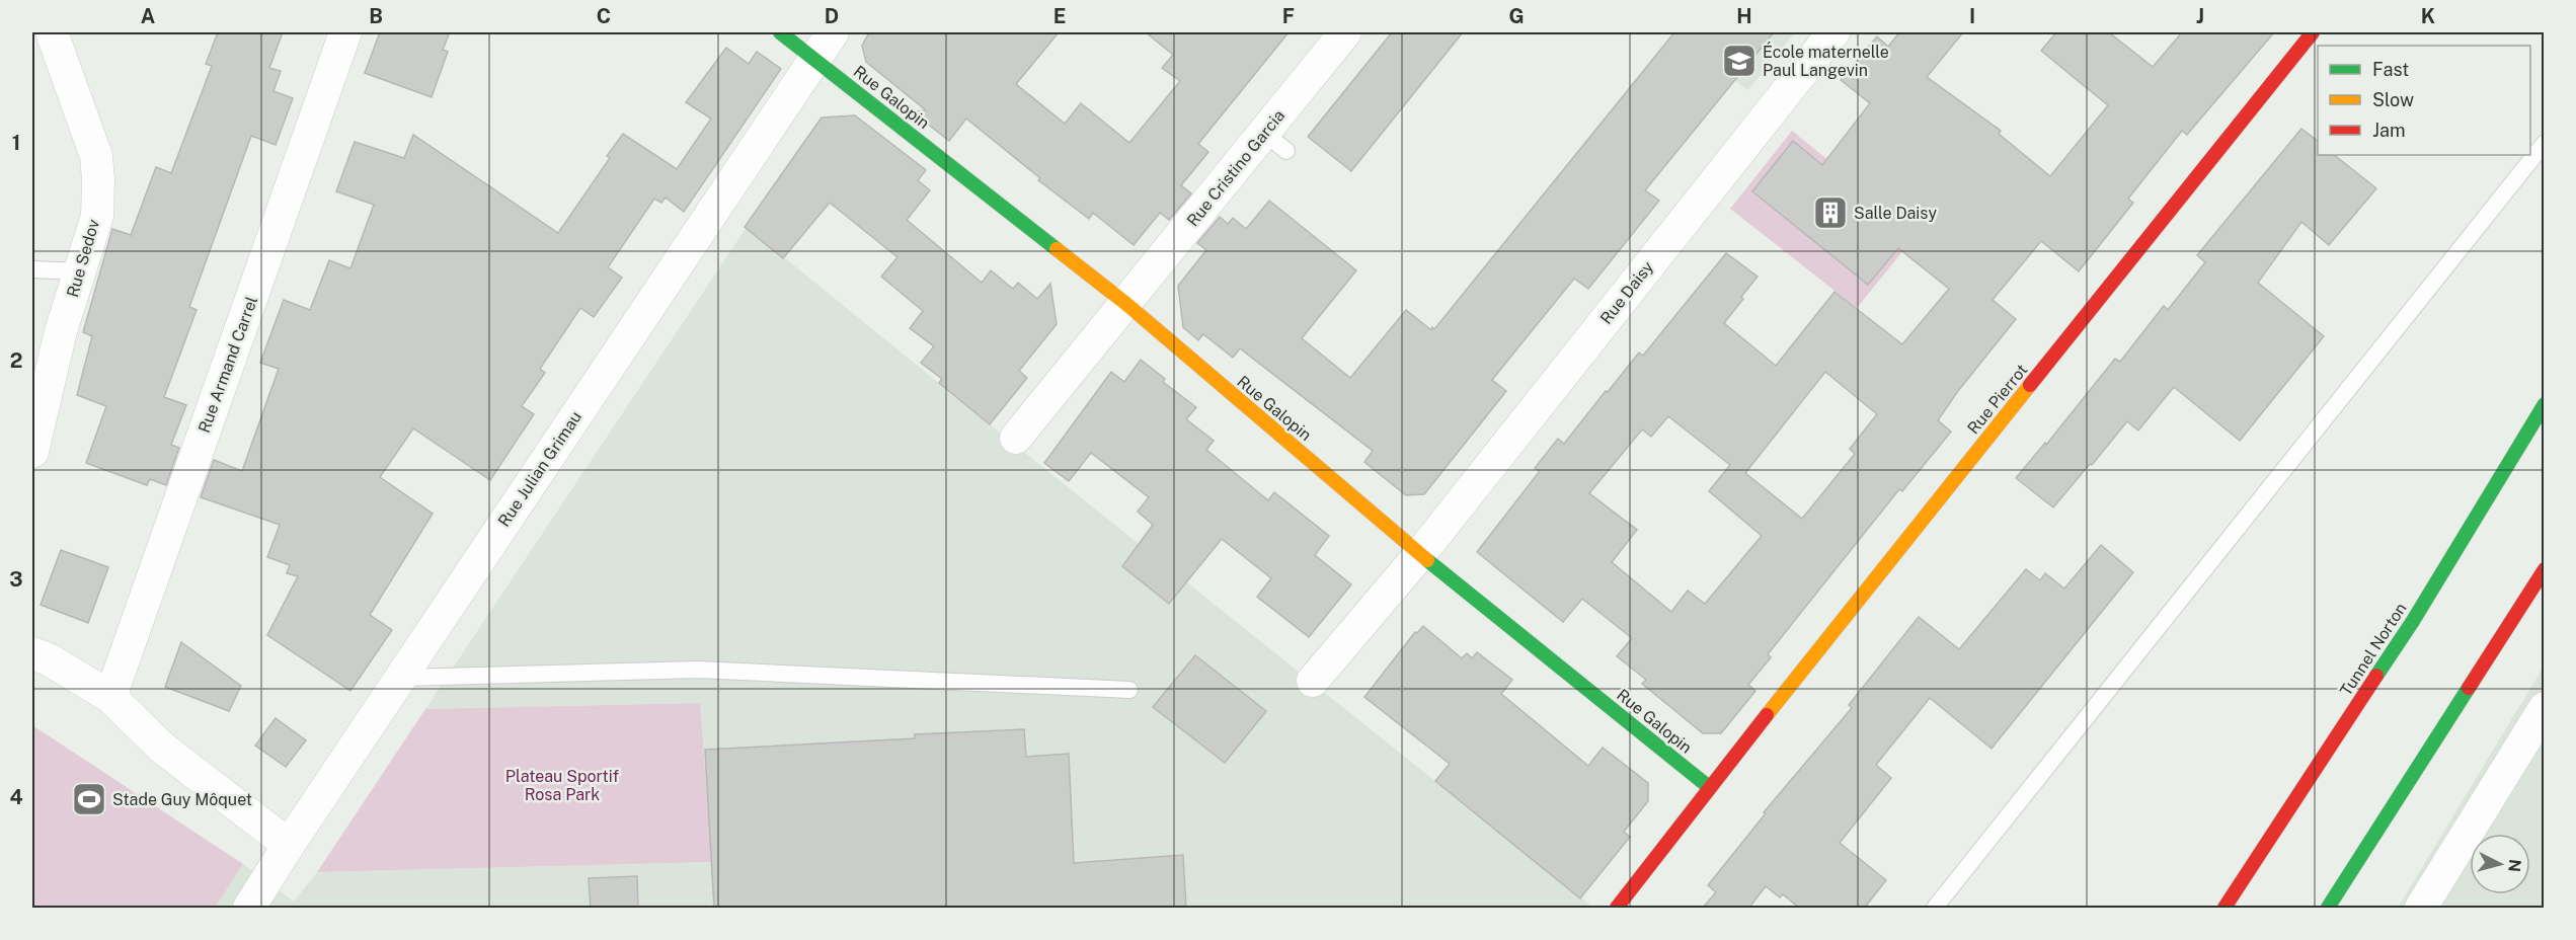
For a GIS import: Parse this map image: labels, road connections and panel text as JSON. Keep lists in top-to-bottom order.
{
  "streets": {
    "main road": ["Rue Galopin", "Rue Pierrot", "Tunnel Norton"],
    "street": [
      "Rue Cristino Garcia",
      "Rue Sedov",
      "Rue Daisy",
      "Rue Armand Carrel",
      "Rue Julian Grimau"
    ]
  },
  "crossings": [
    ["Rue Galopin", "Rue Cristino Garcia"],
    ["Rue Galopin", "Rue Daisy"],
    ["Rue Galopin", "Rue Pierrot"],
    ["Rue Galopin", "Rue Julian Grimau"]
  ],
  "parks": ["Plateau Sportif Rosa Park"],
  "places": {
    "school or university": ["École maternelle Paul Langevin"],
    "building": ["Salle Daisy"],
    "sports": ["Stade Guy Môquet"]
  },
  "legend": ["Fast", "Slow", "Jam"],
  "north": "right",
  "grid": {
    "columns": [
      "A",
      "B",
      "C",
      "D",
      "E",
      "F",
      "G",
      "H",
      "I",
      "J",
      "K"
    ],
    "rows": [
      "1",
      "2",
      "3",
      "4"
    ]
  }
}
